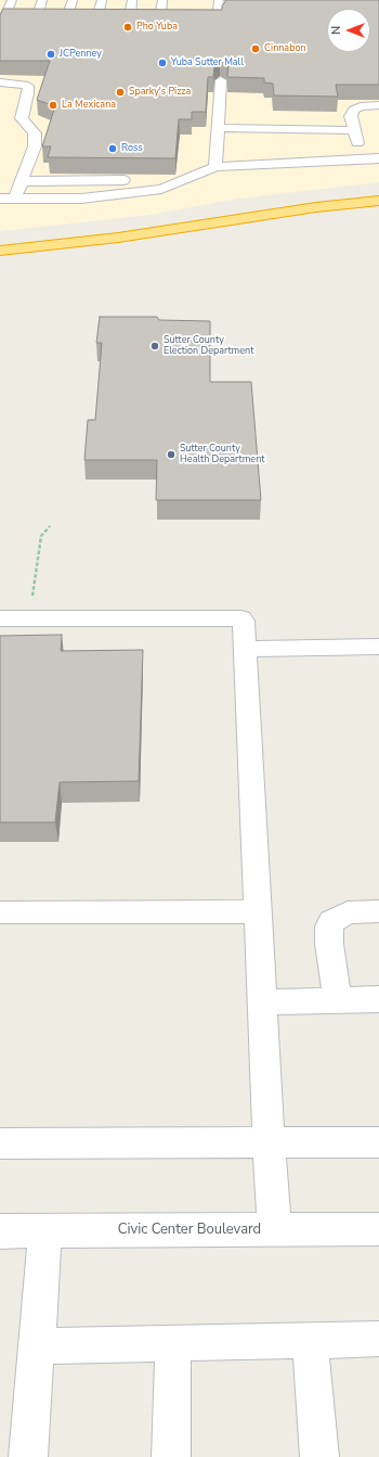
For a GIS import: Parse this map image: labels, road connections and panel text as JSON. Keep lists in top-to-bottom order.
{
  "streets": {
    "street": ["Civic Center Boulevard"]
  },
  "places": [
    "Pho Yuba",
    "Cinnabon",
    "JCPenney",
    "Yuba Sutter Mall",
    "Sparky's Pizza",
    "La Mexicana",
    "Ross",
    "Sutter County Election Department",
    "Sutter County Health Department"
  ],
  "north": "left"
}
